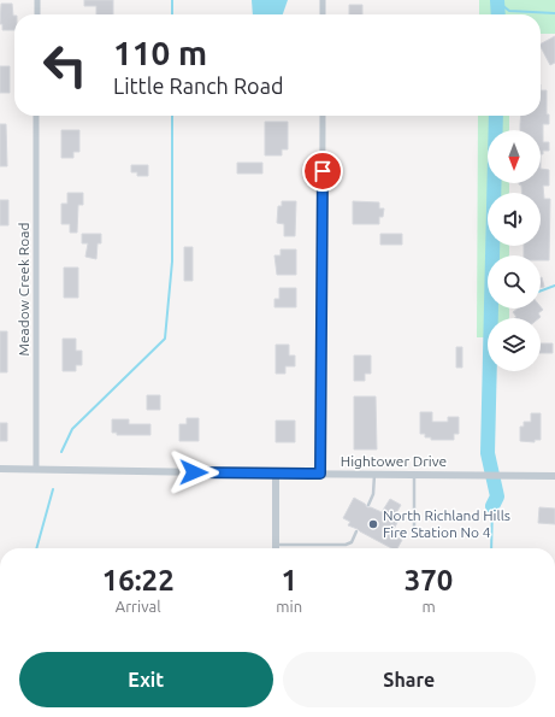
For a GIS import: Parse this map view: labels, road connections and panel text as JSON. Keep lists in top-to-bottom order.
{
  "streets": {
    "street": ["Meadow Creek Road", "Hightower Drive"]
  },
  "crossings": [
    ["Meadow Creek Road", "Hightower Drive"]
  ],
  "places": ["North Richland Hills Fire Station No 4"],
  "north": "bottom",
  "page": {
    "turn": ["110 m", "Little Ranch Road"],
    "eta": [
      "16:22",
      "Arrival",
      "1",
      "min",
      "370",
      "m"
    ],
    "buttons": ["Exit", "Share"]
  }
}
